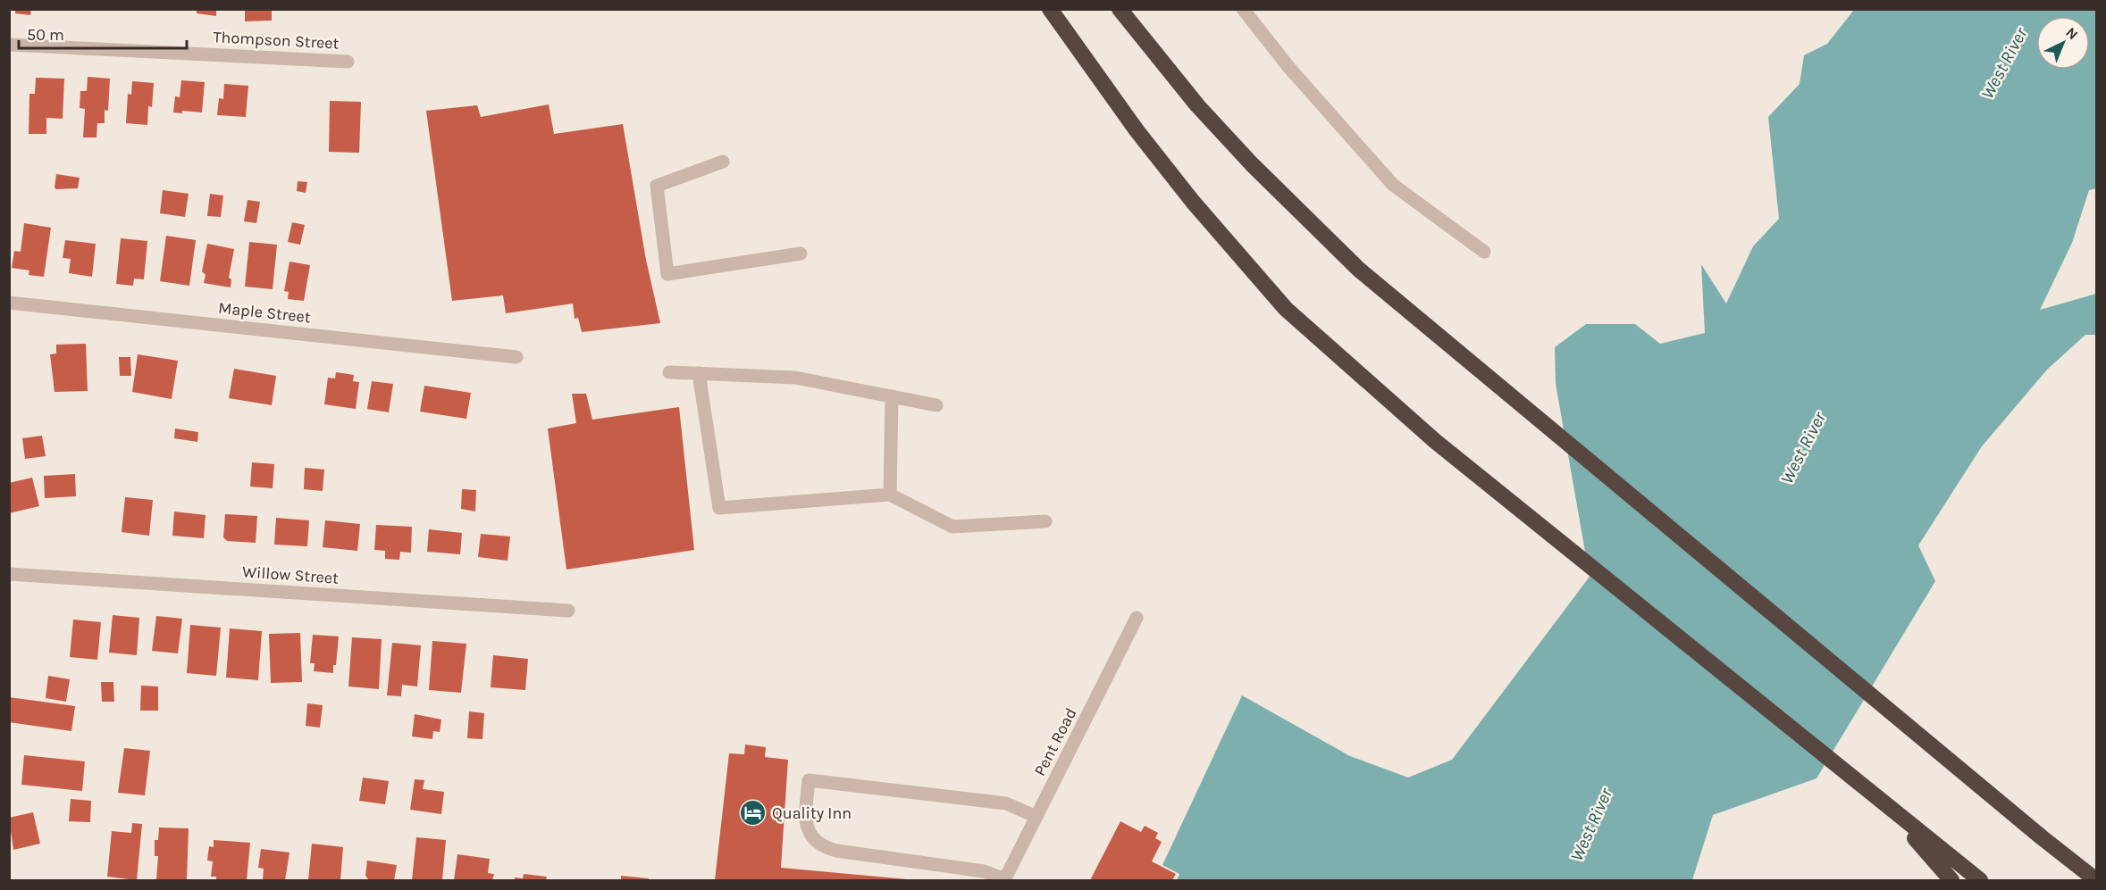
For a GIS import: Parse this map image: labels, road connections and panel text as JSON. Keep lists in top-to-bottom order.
{
  "streets": {
    "street": [
      "Thompson Street",
      "Maple Street",
      "Willow Street",
      "Pent Road"
    ]
  },
  "water": ["West River"],
  "places": {
    "hotel": ["Quality Inn"]
  },
  "scale_bar": "50 m",
  "north": "top right"
}
